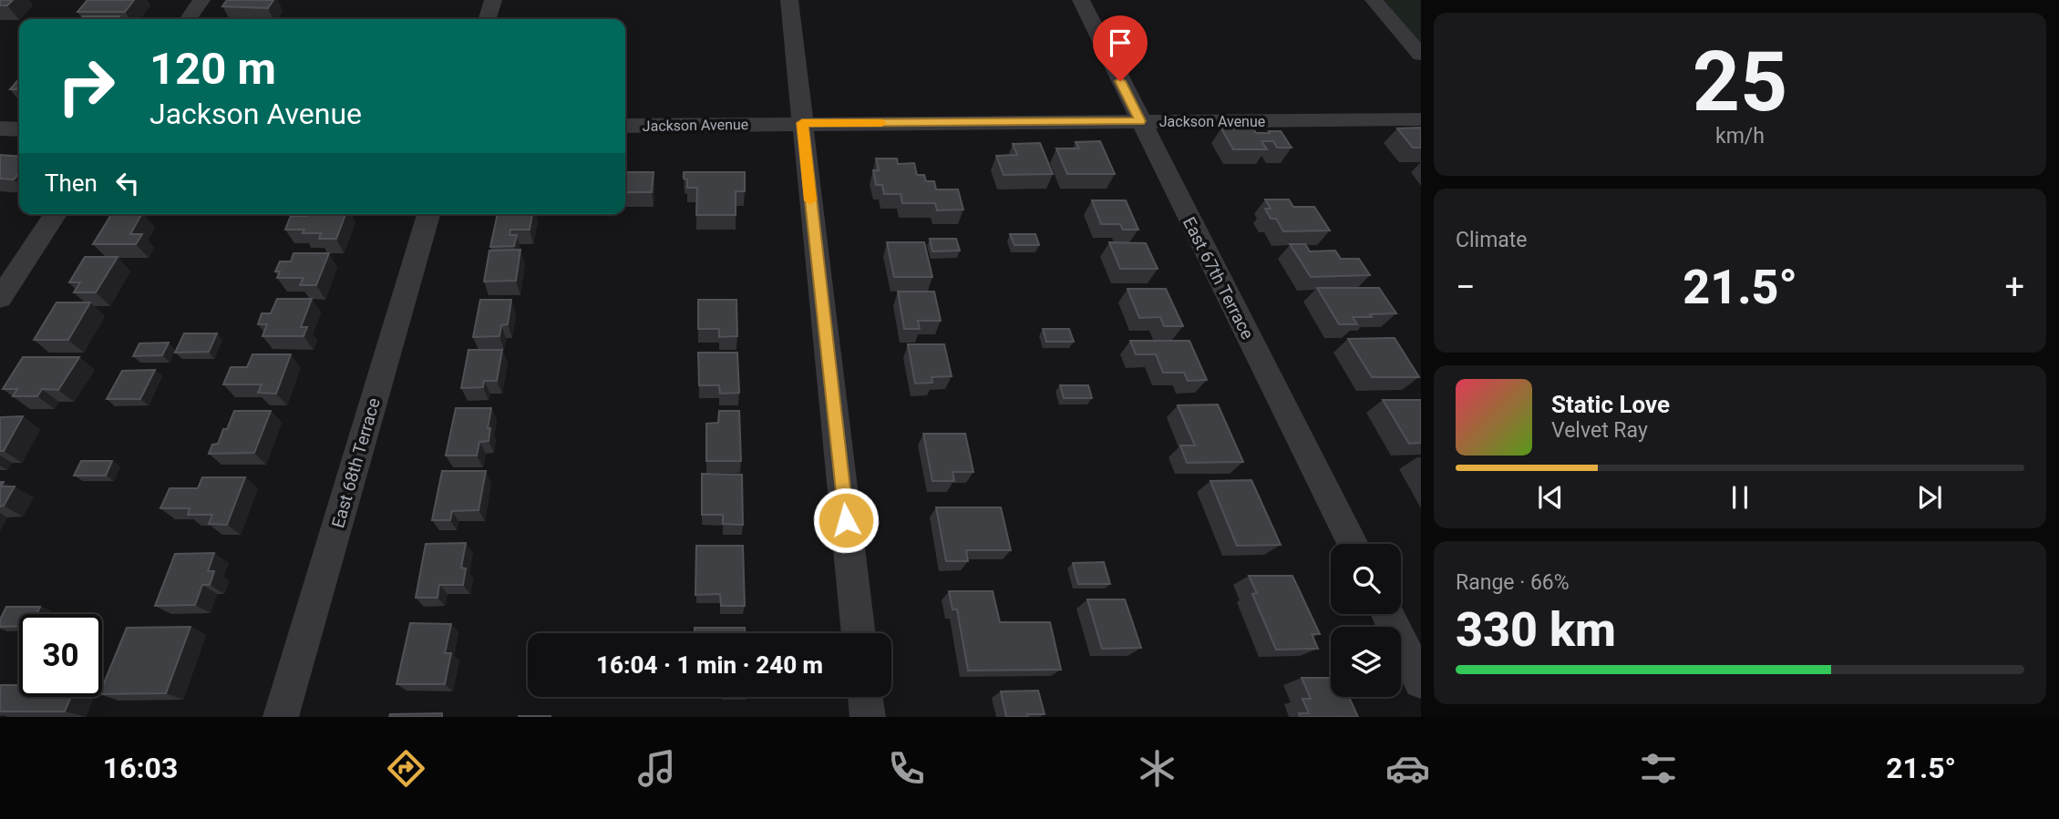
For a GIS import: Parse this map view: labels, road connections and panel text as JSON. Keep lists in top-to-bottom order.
{
  "streets": {
    "street": ["Jackson Avenue", "East 67th Terrace", "East 68th Terrace"]
  },
  "crossings": [
    ["Jackson Avenue", "East 67th Terrace"]
  ],
  "page": {
    "tile": [
      ["25", "km/h"],
      "Climate",
      ["Range · 66%", "330 km"]
    ],
    "turn": ["120 m", "Jackson Avenue"],
    "then": "Then",
    "heat": ["−", "21.5°", "+"],
    "song": ["Static Love", "Velvet Ray"],
    "limit": "30",
    "trip": "16:04 · 1 min · 240 m",
    "tabs": ["16:03", "21.5°"]
  }
}
